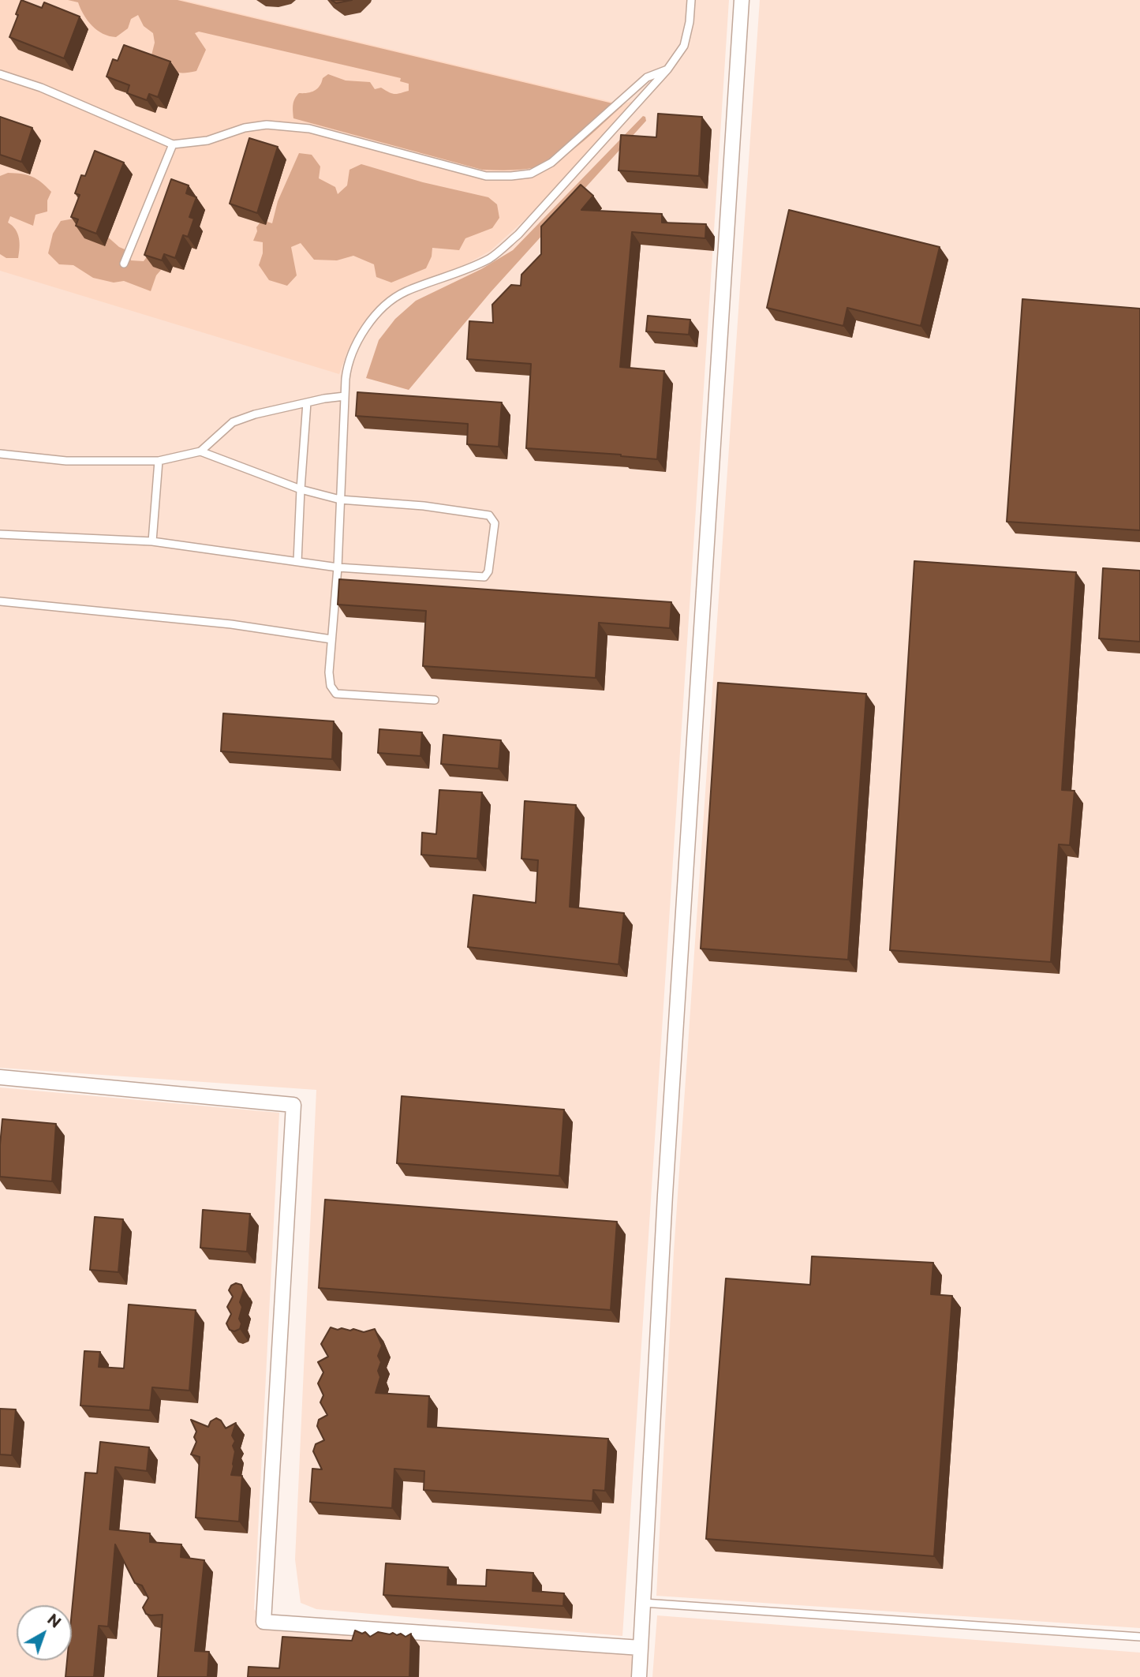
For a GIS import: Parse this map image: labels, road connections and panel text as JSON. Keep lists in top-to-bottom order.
{
  "north": "top right"
}
